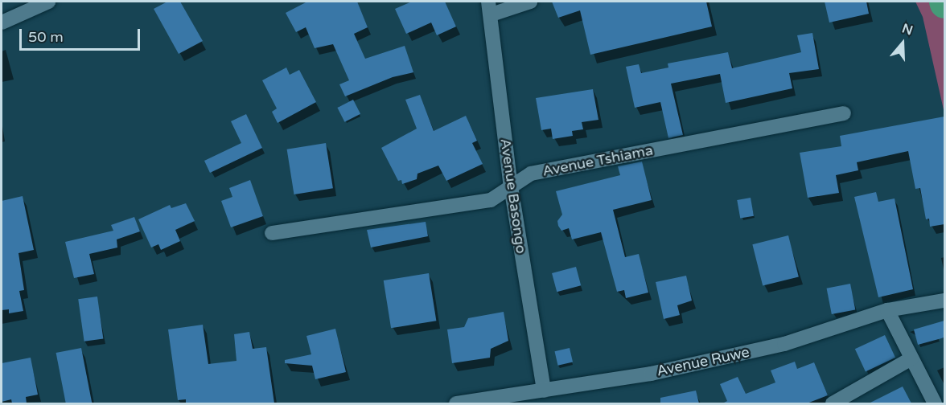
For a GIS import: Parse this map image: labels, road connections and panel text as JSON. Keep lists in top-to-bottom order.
{
  "streets": {
    "street": ["Avenue Tshiama", "Avenue Basongo", "Avenue Ruwe"]
  },
  "crossings": [
    ["Avenue Tshiama", "Avenue Basongo"],
    ["Avenue Basongo", "Avenue Ruwe"]
  ],
  "scale_bar": "50 m",
  "north": "top"
}
